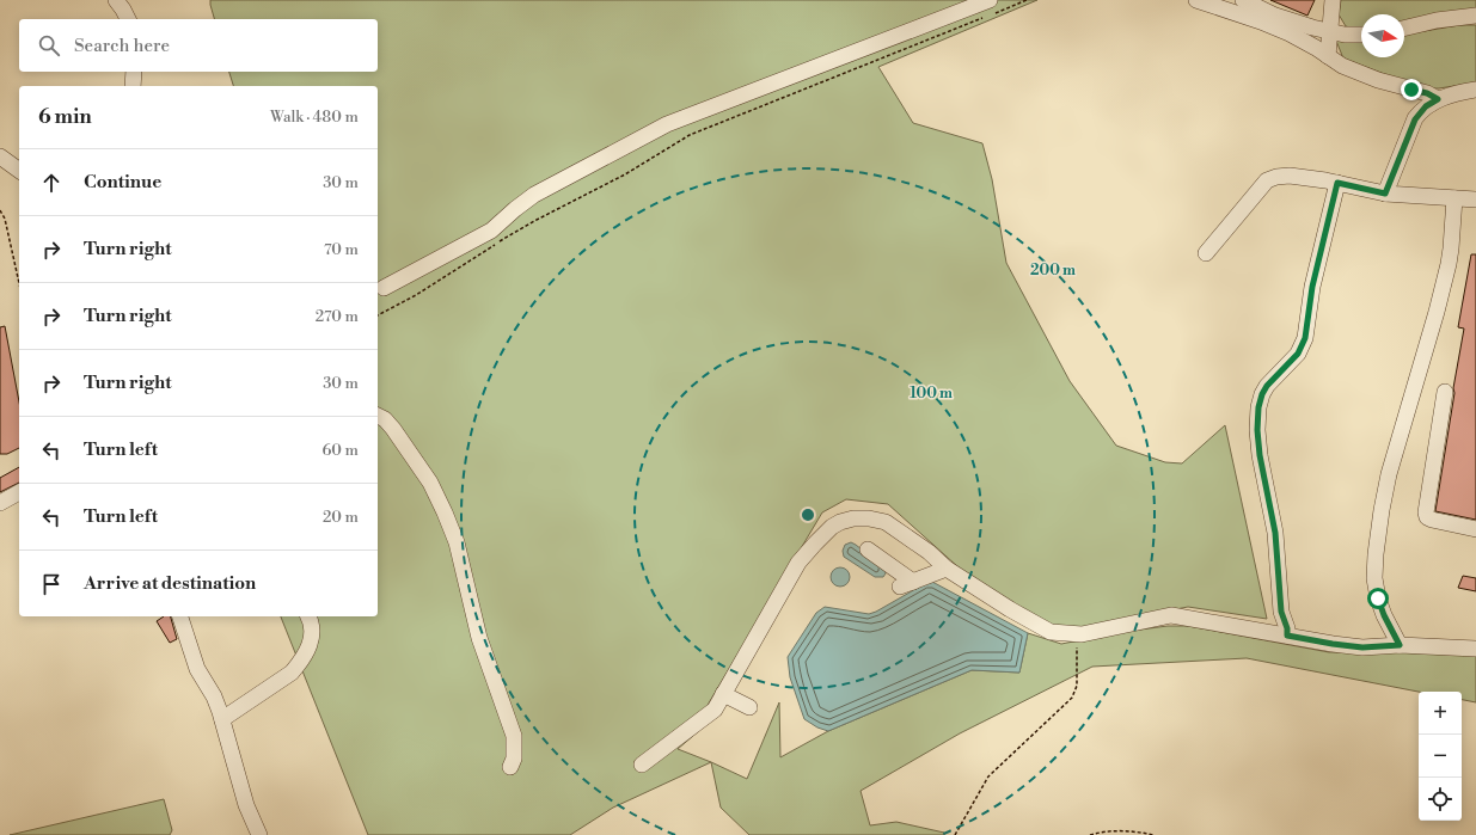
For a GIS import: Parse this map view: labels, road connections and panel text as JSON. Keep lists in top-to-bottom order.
{
  "north": "right",
  "page": {
    "search": "Search here",
    "heading": ["6 min", "Walk · 480 m"],
    "list": [
      ["Continue", "30 m"],
      ["Turn right", "70 m"],
      ["Turn right", "270 m"],
      ["Turn right", "30 m"],
      ["Turn left", "60 m"],
      ["Turn left", "20 m"],
      "Arrive at destination"
    ],
    "map_buttons": ["+", "−"]
  },
  "rings": ["200 m", "100 m"]
}
